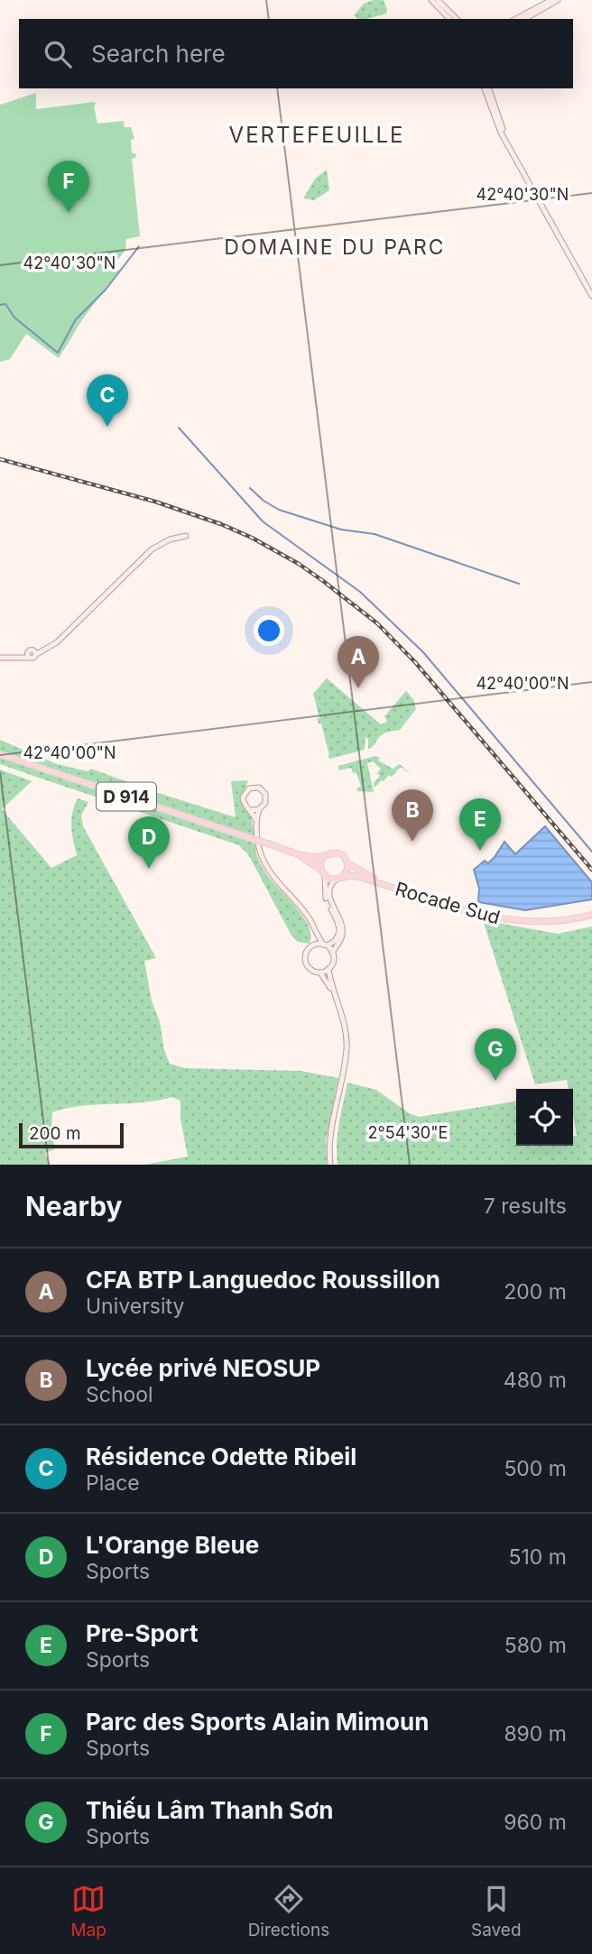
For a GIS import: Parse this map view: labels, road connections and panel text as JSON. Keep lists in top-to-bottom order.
{
  "streets": {
    "main road": ["D 914", "Rocade Sud"]
  },
  "crossings": [
    ["D 914", "Rocade Sud"]
  ],
  "districts": ["VERTEFEUILLE", "DOMAINE DU PARC"],
  "scale_bar": "200 m",
  "page": {
    "search": "Search here",
    "pins": [
      "F",
      "C",
      "A",
      "B",
      "E",
      "D",
      "G"
    ],
    "scale": "200 m",
    "heading": ["Nearby", "7 results"],
    "list": [
      {
        "mark": "A",
        "name": "CFA BTP Languedoc Roussillon",
        "note": "University",
        "value": "200 m"
      },
      {
        "mark": "B",
        "name": "Lycée privé NEOSUP",
        "note": "School",
        "value": "480 m"
      },
      {
        "mark": "C",
        "name": "Résidence Odette Ribeil",
        "note": "Place",
        "value": "500 m"
      },
      {
        "mark": "D",
        "name": "L'Orange Bleue",
        "note": "Sports",
        "value": "510 m"
      },
      {
        "mark": "E",
        "name": "Pre-Sport",
        "note": "Sports",
        "value": "580 m"
      },
      {
        "mark": "F",
        "name": "Parc des Sports Alain Mimoun",
        "note": "Sports",
        "value": "890 m"
      },
      {
        "mark": "G",
        "name": "Thiếu Lâm Thanh Sơn",
        "note": "Sports",
        "value": "960 m"
      }
    ],
    "nav": ["Map", "Directions", "Saved"]
  },
  "coordinates": ["42°40'30\"N", "42°40'00\"N", "2°54'30\"E"]
}
